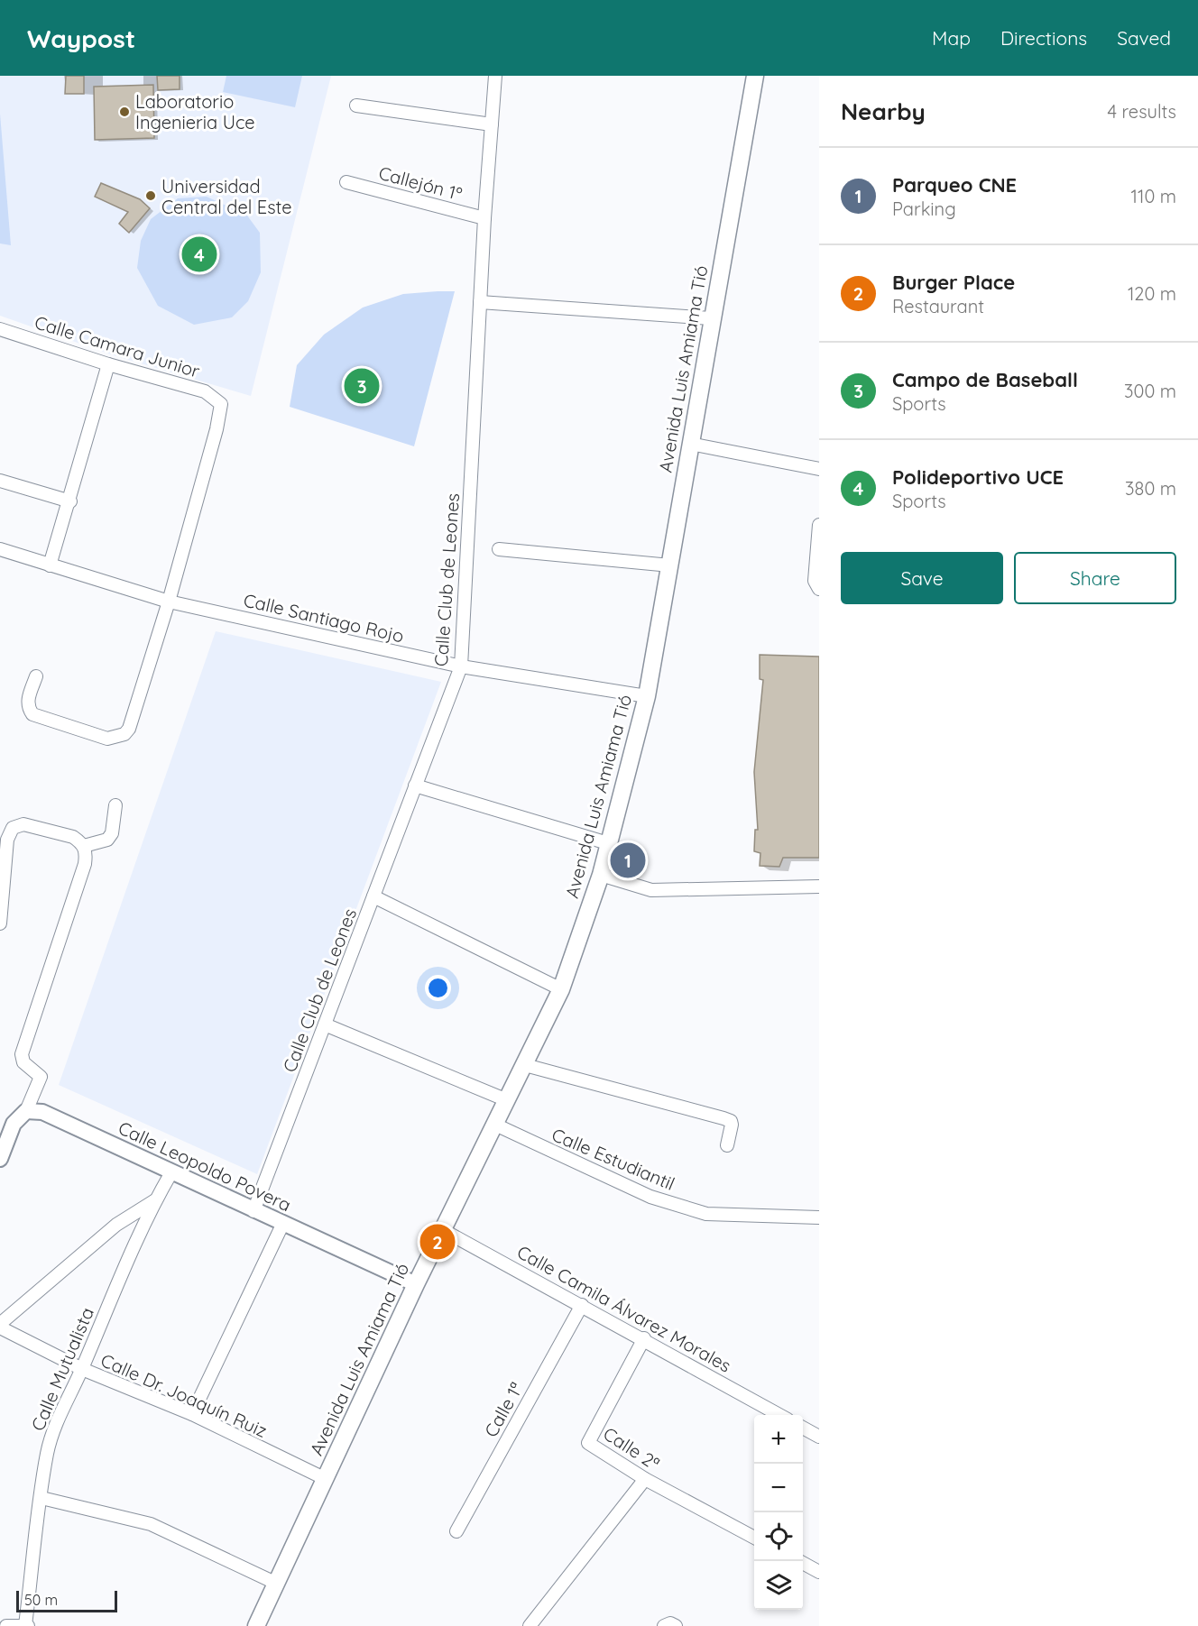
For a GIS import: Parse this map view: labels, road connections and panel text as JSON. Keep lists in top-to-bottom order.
{
  "streets": {
    "main road": ["Avenida Luis Amiama Tió"],
    "street": [
      "Callejón 1º",
      "Calle Camara Junior",
      "Calle Club de Leones",
      "Calle Santiago Rojo",
      "Calle Estudiantil",
      "Calle Leopoldo Povera",
      "Calle Camila Álvarez Morales",
      "Calle Mutualista",
      "Calle Dr. Joaquín Ruiz",
      "Calle 1ª",
      "Calle 2ª"
    ]
  },
  "crossings": [
    ["Callejón 1º", "Calle Club de Leones"],
    ["Calle Camara Junior", "Calle Santiago Rojo"],
    ["Avenida Luis Amiama Tió", "Calle Santiago Rojo"],
    ["Avenida Luis Amiama Tió", "Calle Estudiantil"],
    ["Avenida Luis Amiama Tió", "Calle Leopoldo Povera"],
    ["Avenida Luis Amiama Tió", "Calle Camila Álvarez Morales"],
    ["Avenida Luis Amiama Tió", "Calle Dr. Joaquín Ruiz"],
    ["Calle Club de Leones", "Calle Santiago Rojo"],
    ["Calle Club de Leones", "Calle Leopoldo Povera"],
    ["Calle Leopoldo Povera", "Calle Mutualista"],
    ["Calle Camila Álvarez Morales", "Calle 1ª"],
    ["Calle Camila Álvarez Morales", "Calle 2ª"],
    ["Calle Mutualista", "Calle Dr. Joaquín Ruiz"]
  ],
  "places": ["Laboratorio Ingenieria Uce", "Universidad Central del Este"],
  "scale_bar": "50 m",
  "page": {
    "header": "Waypost",
    "nav": ["Map", "Directions", "Saved"],
    "heading": ["Nearby", "4 results"],
    "list": [
      {
        "mark": "1",
        "name": "Parqueo CNE",
        "note": "Parking",
        "value": "110 m"
      },
      {
        "mark": "2",
        "name": "Burger Place",
        "note": "Restaurant",
        "value": "120 m"
      },
      {
        "mark": "3",
        "name": "Campo de Baseball",
        "note": "Sports",
        "value": "300 m"
      },
      {
        "mark": "4",
        "name": "Polideportivo UCE",
        "note": "Sports",
        "value": "380 m"
      }
    ],
    "pins": [
      "4",
      "3",
      "1",
      "2"
    ],
    "buttons": ["Save", "Share"],
    "map_buttons": ["+", "−"],
    "scale": "50 m"
  }
}
